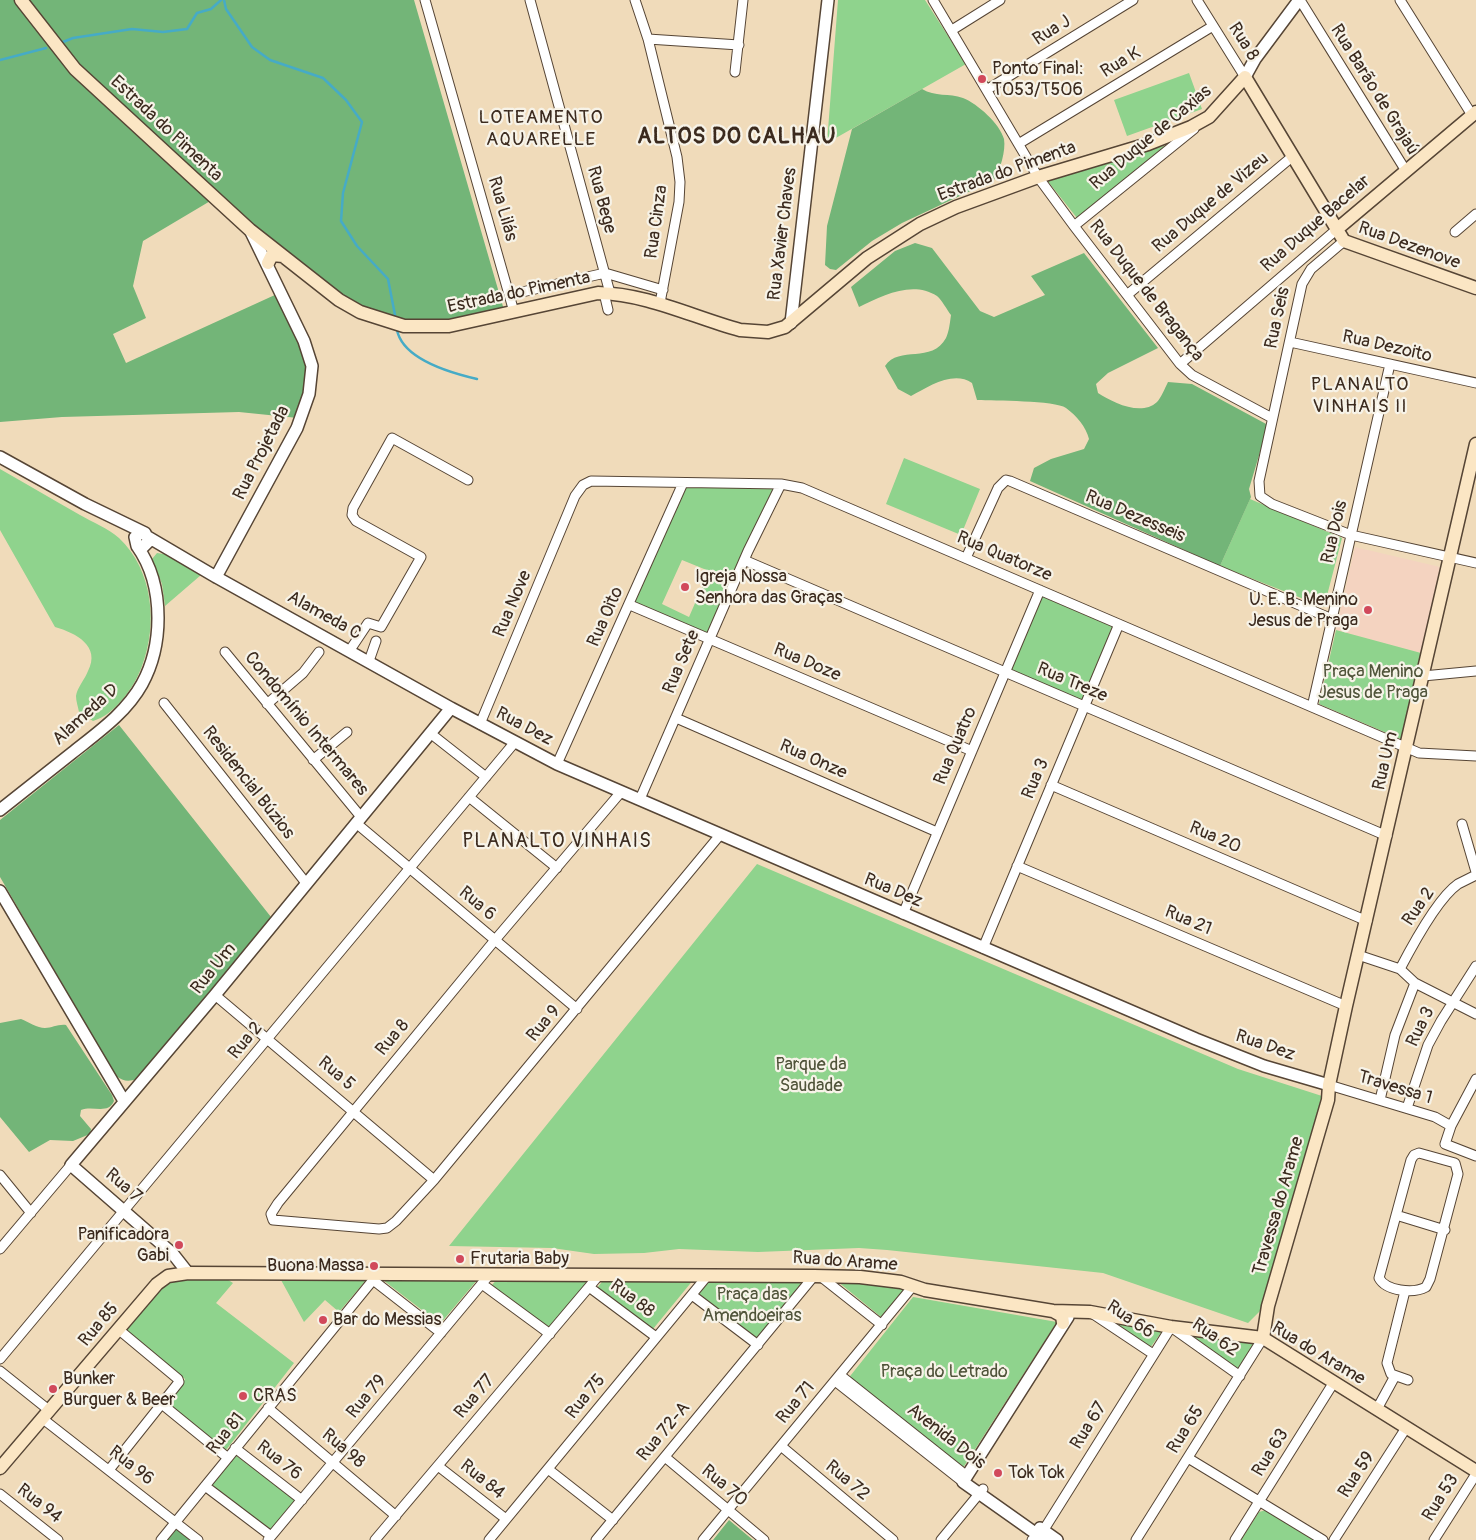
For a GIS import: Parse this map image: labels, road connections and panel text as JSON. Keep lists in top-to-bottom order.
{
  "streets": {
    "main road": [
      "Estrada do Pimenta",
      "Rua Duque de Caxias",
      "Rua Duque Bacelar",
      "Rua Dezenove",
      "Rua Um",
      "Travessa do Arame",
      "Rua do Arame",
      "Rua 85"
    ],
    "street": [
      "Rua J",
      "Rua 8",
      "Rua K",
      "Rua Barão de Grajaú",
      "Rua Bege",
      "Rua Duque de Vizeu",
      "Rua Lilás",
      "Rua Cinza",
      "Rua Xavier Chaves",
      "Rua Duque de Bragança",
      "Rua Seis",
      "Rua Dezoito",
      "Rua Projetada",
      "Rua Dezesseis",
      "Rua Dois",
      "Rua Quatorze",
      "Rua Nove",
      "Alameda C",
      "Rua Oito",
      "Rua Sete",
      "Rua Doze",
      "Rua Treze",
      "Alameda D",
      "Condomínio Intermares",
      "Rua Dez",
      "Rua Quatro",
      "Rua Onze",
      "Rua 3",
      "Residencial Búzios",
      "Rua 20",
      "Rua 6",
      "Rua 2",
      "Rua 21",
      "Rua 9",
      "Rua 5",
      "Travessa 1",
      "Rua 7",
      "Rua 88",
      "Rua 66",
      "Rua 62",
      "Rua 79",
      "Rua 77",
      "Rua 75",
      "Rua 71",
      "Rua 67",
      "Rua 65",
      "Rua 72-A",
      "Rua 81",
      "Avenida Dois",
      "Rua 98",
      "Rua 63",
      "Rua 76",
      "Rua 96",
      "Rua 59",
      "Rua 84",
      "Rua 72",
      "Rua 70",
      "Rua 53",
      "Rua 94"
    ]
  },
  "crossings": [
    ["Rua 8", "Rua K"],
    ["Rua 8", "Rua Duque de Caxias"],
    ["Rua 8", "Rua Dezenove"],
    ["Rua 8", "Rua Dez"],
    ["Rua 8", "Rua 6"],
    ["Rua 8", "Rua 9"],
    ["Rua 8", "Rua 5"],
    ["Rua Barão de Grajaú", "Rua Duque de Caxias"],
    ["Rua Barão de Grajaú", "Rua Duque Bacelar"],
    ["Estrada do Pimenta", "Rua Duque de Caxias"],
    ["Estrada do Pimenta", "Rua Bege"],
    ["Estrada do Pimenta", "Rua Lilás"],
    ["Estrada do Pimenta", "Rua Cinza"],
    ["Estrada do Pimenta", "Rua Xavier Chaves"],
    ["Estrada do Pimenta", "Rua Duque de Bragança"],
    ["Estrada do Pimenta", "Rua Projetada"],
    ["Rua Duque de Caxias", "Rua Dezenove"],
    ["Rua Duque de Caxias", "Rua Duque de Bragança"],
    ["Rua Duque de Vizeu", "Rua Dezenove"],
    ["Rua Duque de Vizeu", "Rua Duque de Bragança"],
    ["Rua Duque Bacelar", "Rua Dezenove"],
    ["Rua Duque Bacelar", "Rua Duque de Bragança"],
    ["Rua Dezenove", "Rua Seis"],
    ["Rua Duque de Bragança", "Rua Seis"],
    ["Rua Seis", "Rua Dezoito"],
    ["Rua Seis", "Rua Dois"],
    ["Rua Dezoito", "Rua Dois"],
    ["Rua Projetada", "Alameda C"],
    ["Rua Dezesseis", "Rua Dois"],
    ["Rua Dezesseis", "Rua Quatorze"],
    ["Rua Dois", "Rua Quatorze"],
    ["Rua Quatorze", "Rua Nove"],
    ["Rua Quatorze", "Rua Oito"],
    ["Rua Quatorze", "Rua Sete"],
    ["Rua Quatorze", "Rua Quatro"],
    ["Rua Quatorze", "Rua Um"],
    ["Rua Quatorze", "Rua 3"],
    ["Rua Nove", "Rua Dez"],
    ["Alameda C", "Alameda D"],
    ["Alameda C", "Rua Dez"],
    ["Alameda C", "Rua Um"],
    ["Rua Oito", "Rua Doze"],
    ["Rua Oito", "Rua Dez"],
    ["Rua Sete", "Rua Doze"],
    ["Rua Sete", "Rua Treze"],
    ["Rua Sete", "Rua Dez"],
    ["Rua Sete", "Rua Onze"],
    ["Rua Doze", "Rua Quatro"],
    ["Rua Treze", "Rua Quatro"],
    ["Rua Treze", "Rua Um"],
    ["Rua Treze", "Rua 3"],
    ["Condomínio Intermares", "Rua Um"],
    ["Condomínio Intermares", "Rua 6"],
    ["Rua Dez", "Rua Quatro"],
    ["Rua Dez", "Rua Um"],
    ["Rua Dez", "Rua 3"],
    ["Rua Dez", "Rua 2"],
    ["Rua Dez", "Rua 9"],
    ["Rua Dez", "Travessa 1"],
    ["Rua Dez", "Travessa do Arame"],
    ["Rua Quatro", "Rua Onze"],
    ["Rua Um", "Residencial Búzios"],
    ["Rua Um", "Rua 20"],
    ["Rua Um", "Rua 6"],
    ["Rua Um", "Rua 21"],
    ["Rua Um", "Rua 5"],
    ["Rua Um", "Travessa 1"],
    ["Rua Um", "Rua 7"],
    ["Rua Um", "Travessa do Arame"],
    ["Rua 3", "Rua 20"],
    ["Rua 3", "Rua 21"],
    ["Rua 3", "Travessa 1"],
    ["Rua 6", "Rua 2"],
    ["Rua 6", "Rua 9"],
    ["Rua 2", "Rua 5"],
    ["Rua 2", "Rua 7"],
    ["Rua 9", "Rua 5"],
    ["Travessa 1", "Travessa do Arame"],
    ["Rua 7", "Rua do Arame"],
    ["Travessa do Arame", "Rua do Arame"],
    ["Travessa do Arame", "Rua 65"],
    ["Rua do Arame", "Rua 66"],
    ["Rua do Arame", "Rua 85"],
    ["Rua do Arame", "Rua 62"],
    ["Rua do Arame", "Rua 79"],
    ["Rua do Arame", "Rua 77"],
    ["Rua do Arame", "Rua 75"],
    ["Rua do Arame", "Rua 71"],
    ["Rua do Arame", "Rua 67"],
    ["Rua do Arame", "Rua 65"],
    ["Rua do Arame", "Rua 72-A"],
    ["Rua do Arame", "Rua 81"],
    ["Rua do Arame", "Rua 63"],
    ["Rua do Arame", "Rua 59"],
    ["Rua do Arame", "Rua 53"],
    ["Rua 88", "Rua 77"],
    ["Rua 88", "Rua 75"],
    ["Rua 66", "Rua 67"],
    ["Rua 85", "Rua 96"],
    ["Rua 62", "Rua 67"],
    ["Rua 62", "Rua 65"],
    ["Rua 79", "Rua 98"],
    ["Rua 79", "Rua 76"],
    ["Rua 77", "Rua 98"],
    ["Rua 77", "Rua 84"],
    ["Rua 75", "Rua 84"],
    ["Rua 71", "Avenida Dois"],
    ["Rua 71", "Rua 72"],
    ["Rua 71", "Rua 70"],
    ["Rua 67", "Avenida Dois"],
    ["Rua 72-A", "Rua 70"],
    ["Rua 81", "Rua 98"],
    ["Rua 81", "Rua 76"],
    ["Rua 81", "Rua 96"]
  ],
  "districts": [
    "LOTEAMENTO AQUARELLE",
    "ALTOS DO CALHAU",
    "PLANALTO VINHAIS II",
    "PLANALTO VINHAIS"
  ],
  "parks": [
    "Praça Menino Jesus de Praga",
    "Parque da Saudade",
    "Praça das Amendoeiras",
    "Praça do Letrado"
  ],
  "places": [
    "Ponto Final: T053/T506",
    "Igreja Nossa Senhora das Graças",
    "U. E. B. Menino Jesus de Praga",
    "Panificadora Gabi",
    "Frutaria Baby",
    "Buona Massa",
    "Bar do Messias",
    "Bunker Burguer & Beer",
    "CRAS",
    "Tok Tok"
  ]
}
